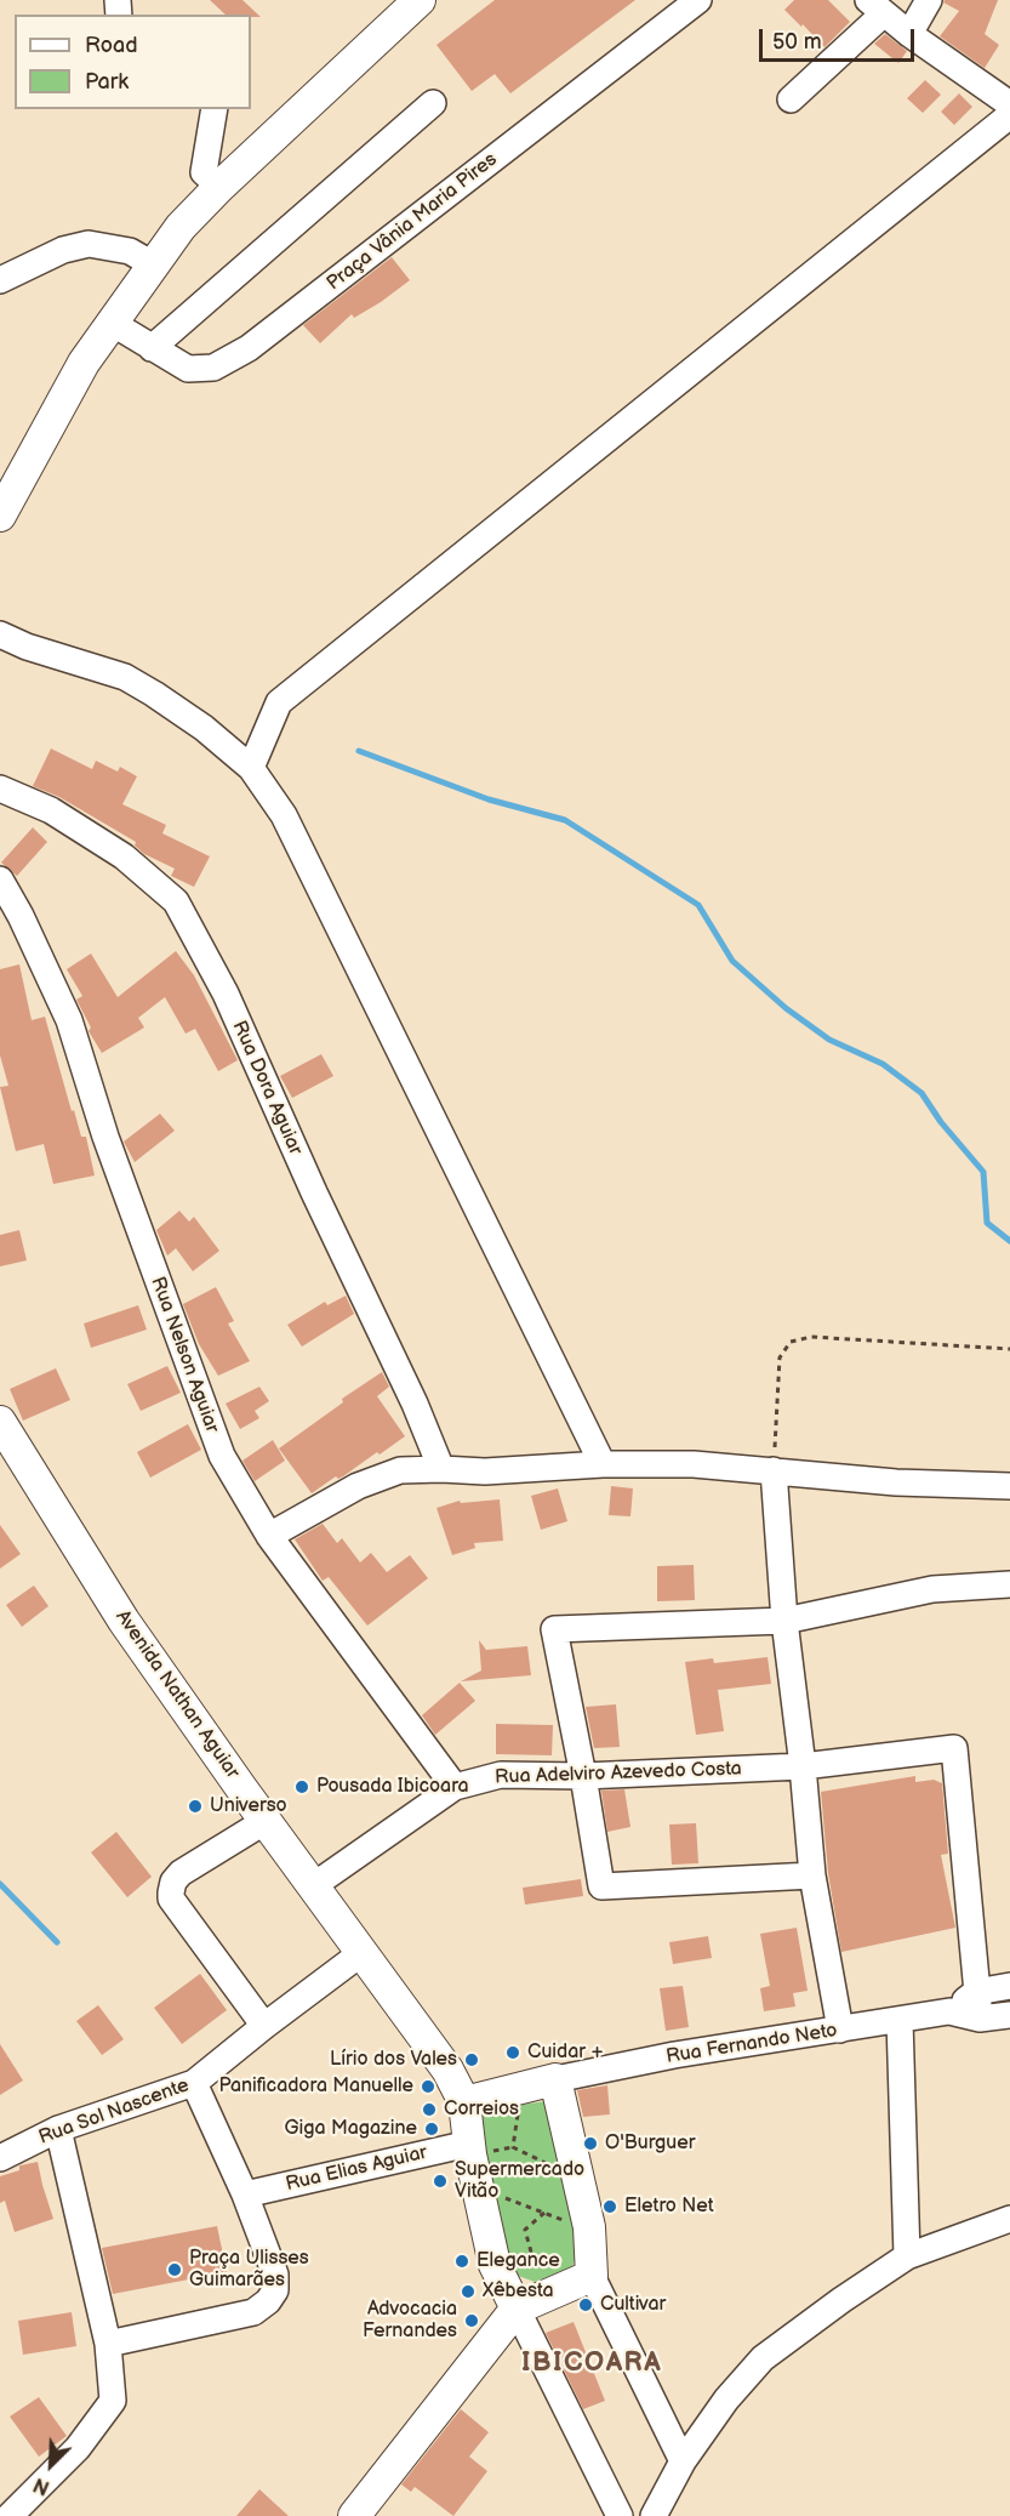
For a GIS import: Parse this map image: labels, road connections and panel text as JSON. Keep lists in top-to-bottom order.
{
  "streets": {
    "main road": ["Avenida Nathan Aguiar"],
    "street": [
      "Praça Vânia Maria Pires",
      "Rua Dora Aguiar",
      "Rua Nelson Aguiar",
      "Rua Adelviro Azevedo Costa",
      "Rua Fernando Neto",
      "Rua Sol Nascente",
      "Rua Elias Aguiar"
    ]
  },
  "crossings": [
    ["Rua Nelson Aguiar", "Rua Adelviro Azevedo Costa"],
    ["Avenida Nathan Aguiar", "Rua Adelviro Azevedo Costa"],
    ["Avenida Nathan Aguiar", "Rua Sol Nascente"],
    ["Rua Adelviro Azevedo Costa", "Rua Fernando Neto"]
  ],
  "districts": ["IBICOARA"],
  "places": [
    "Pousada Ibicoara",
    "Universo",
    "Cuidar +",
    "Lírio dos Vales",
    "Panificadora Manuelle",
    "Correios",
    "Giga Magazine",
    "O'Burguer",
    "Supermercado Vitão",
    "Eletro Net",
    "Elegance",
    "Praça Ulisses Guimarães",
    "Xêbesta",
    "Cultivar",
    "Advocacia Fernandes"
  ],
  "legend": ["Road", "Park"],
  "scale_bar": "50 m",
  "north": "bottom left"
}
